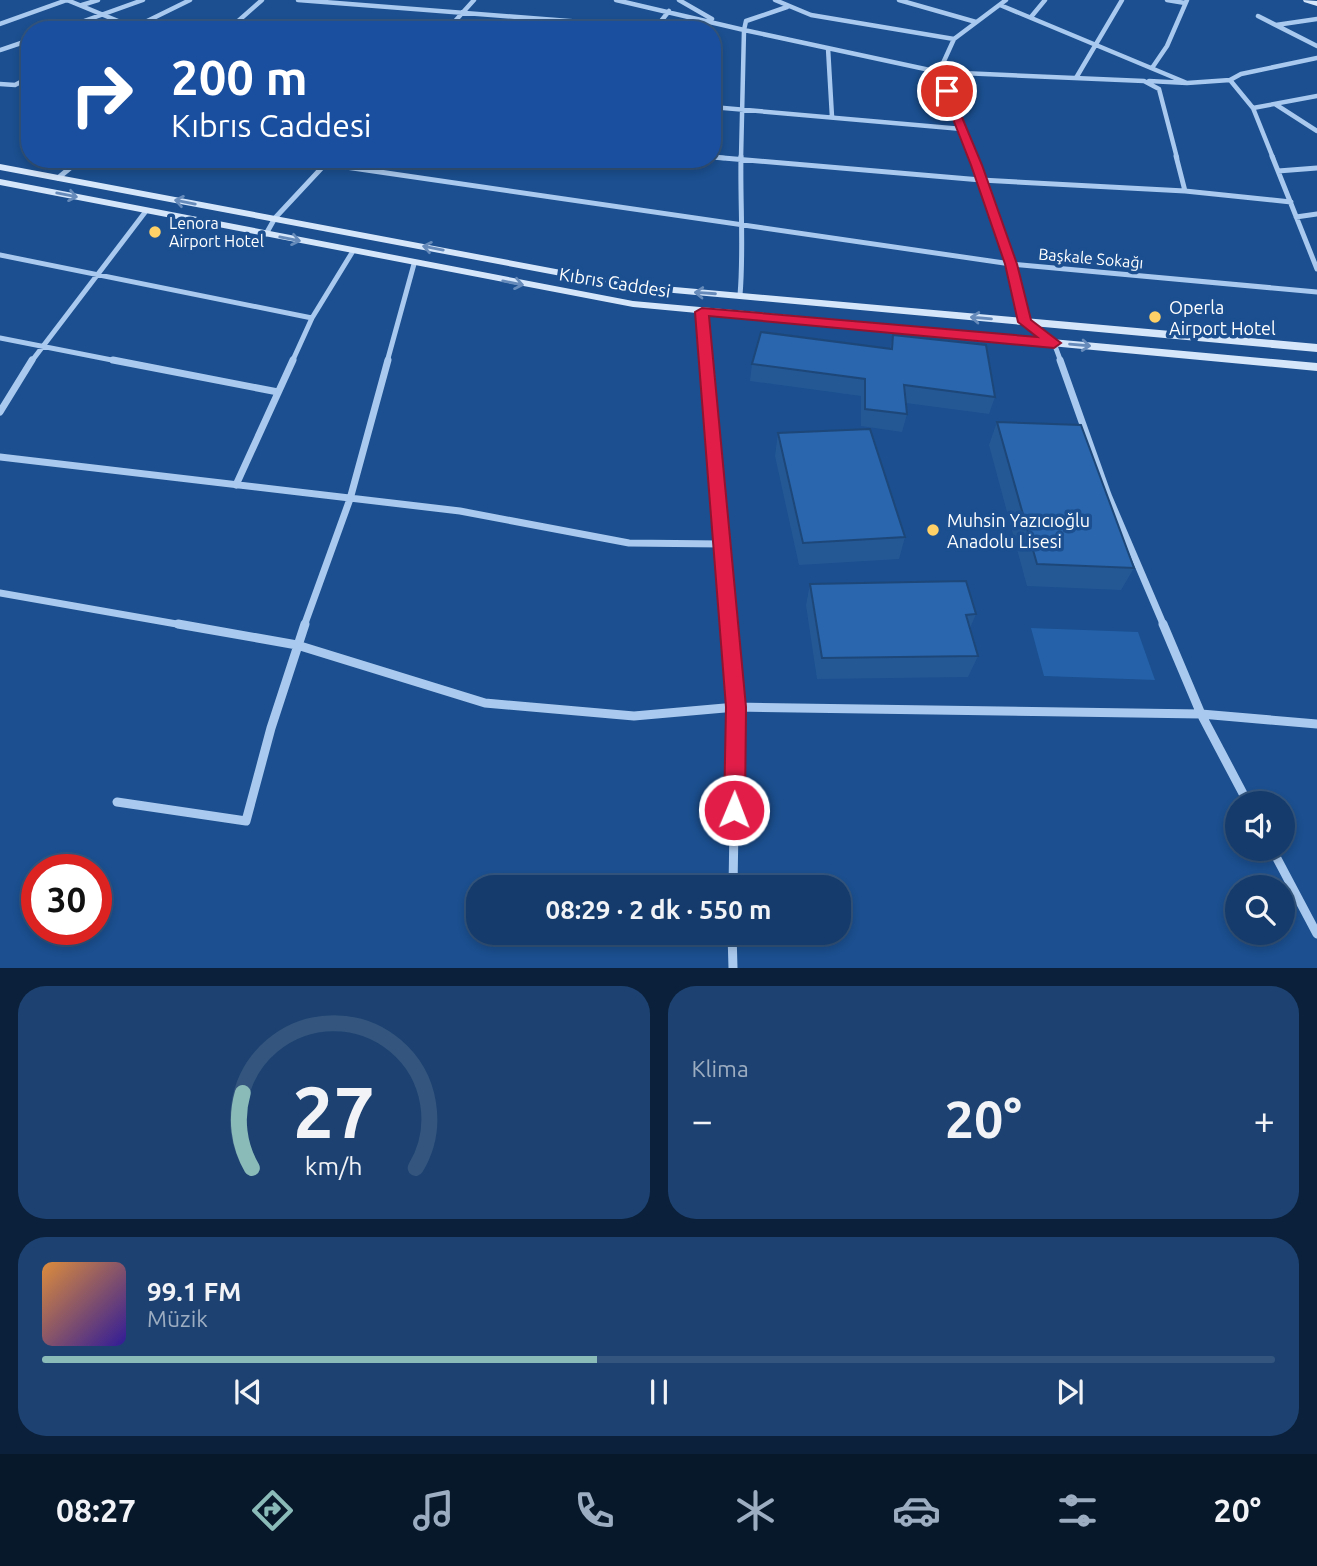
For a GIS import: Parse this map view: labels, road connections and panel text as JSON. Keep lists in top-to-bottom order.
{
  "streets": {
    "main road": ["Kıbrıs Caddesi"],
    "street": ["Başkale Sokağı"]
  },
  "places": ["Lenora Airport Hotel", "Operla Airport Hotel", "Muhsin Yazıcıoğlu Anadolu Lisesi"],
  "page": {
    "turn": ["200 m", "Kıbrıs Caddesi"],
    "limit": "30",
    "trip": "08:29 · 2 dk · 550 m",
    "tile": "Klima",
    "heat": ["−", "20°", "+"],
    "song": ["99.1 FM", "Müzik"],
    "tabs": ["08:27", "20°"],
    "gauge": ["27", "km/h"]
  }
}
